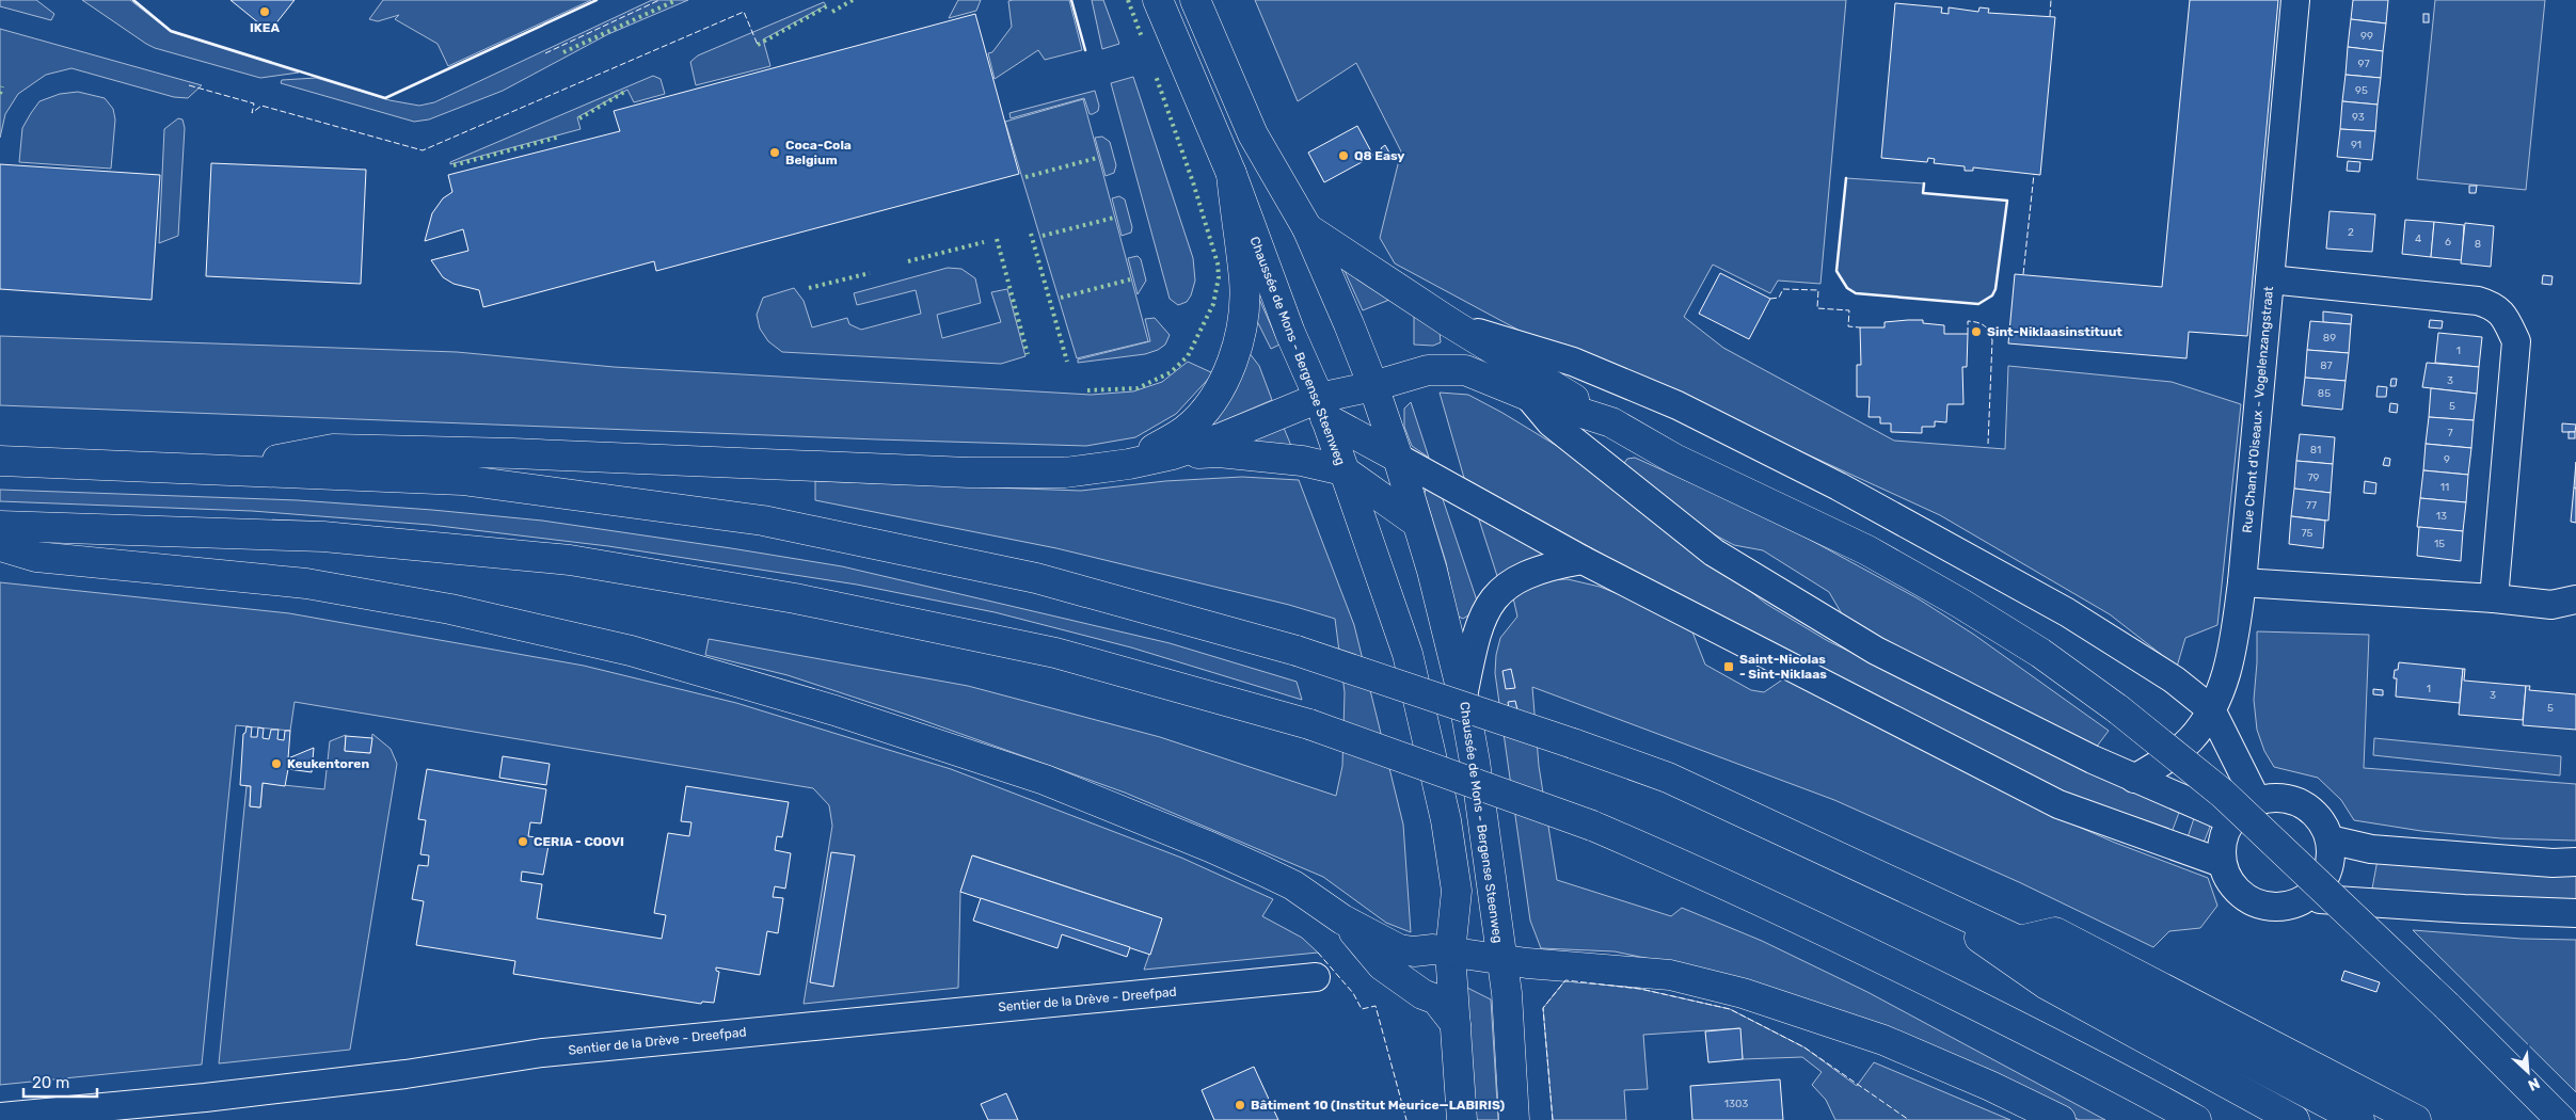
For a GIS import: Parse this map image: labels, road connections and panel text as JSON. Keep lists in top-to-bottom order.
{
  "streets": {
    "main road": ["Chaussée de Mons - Bergense Steenweg"],
    "street": ["Rue Chant d'Oiseaux - Vogelenzangstraat", "Sentier de la Drève - Dreefpad"]
  },
  "places": {
    "other": [
      "IKEA",
      "Coca-Cola Belgium",
      "Q8 Easy",
      "Sint-Niklaasinstituut",
      "Keukentoren",
      "CERIA - COOVI",
      "Bâtiment 10 (Institut Meurice—LABIRIS)"
    ],
    "transit": ["Saint-Nicolas - Sint-Niklaas"]
  },
  "house_numbers": [
    "99",
    "97",
    "95",
    "93",
    "91",
    "2",
    "4",
    "6",
    "8",
    "89",
    "1",
    "87",
    "3",
    "85",
    "5",
    "7",
    "81",
    "9",
    "79",
    "11",
    "77",
    "13",
    "75",
    "15",
    "1",
    "3",
    "5",
    "1303"
  ],
  "scale_bar": "20 m",
  "north": "bottom right"
}
